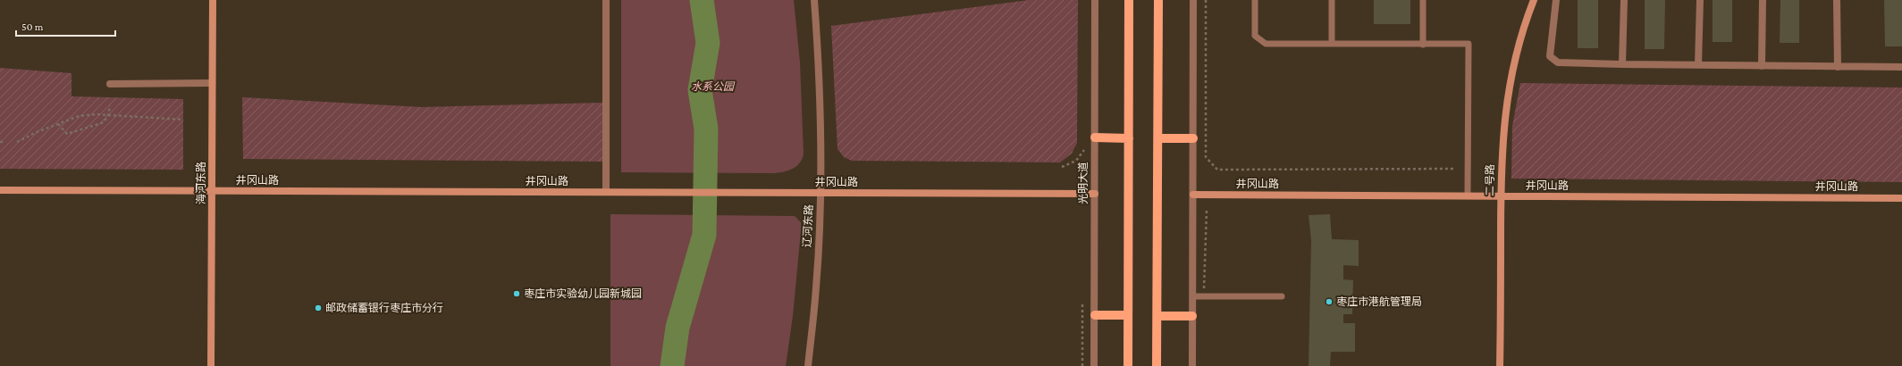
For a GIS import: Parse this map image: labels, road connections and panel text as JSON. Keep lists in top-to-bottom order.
{
  "streets": {
    "street": [
      "井冈山路",
      "二号路",
      "海河东路",
      "光明大道",
      "辽河东路"
    ]
  },
  "crossings": [
    ["井冈山路", "二号路"],
    ["井冈山路", "海河东路"],
    ["井冈山路", "光明大道"],
    ["井冈山路", "辽河东路"]
  ],
  "parks": ["水系公园"],
  "places": ["枣庄市实验幼儿园新城园", "枣庄市港航管理局", "邮政储蓄银行枣庄市分行"],
  "scale_bar": "50 m"
}
